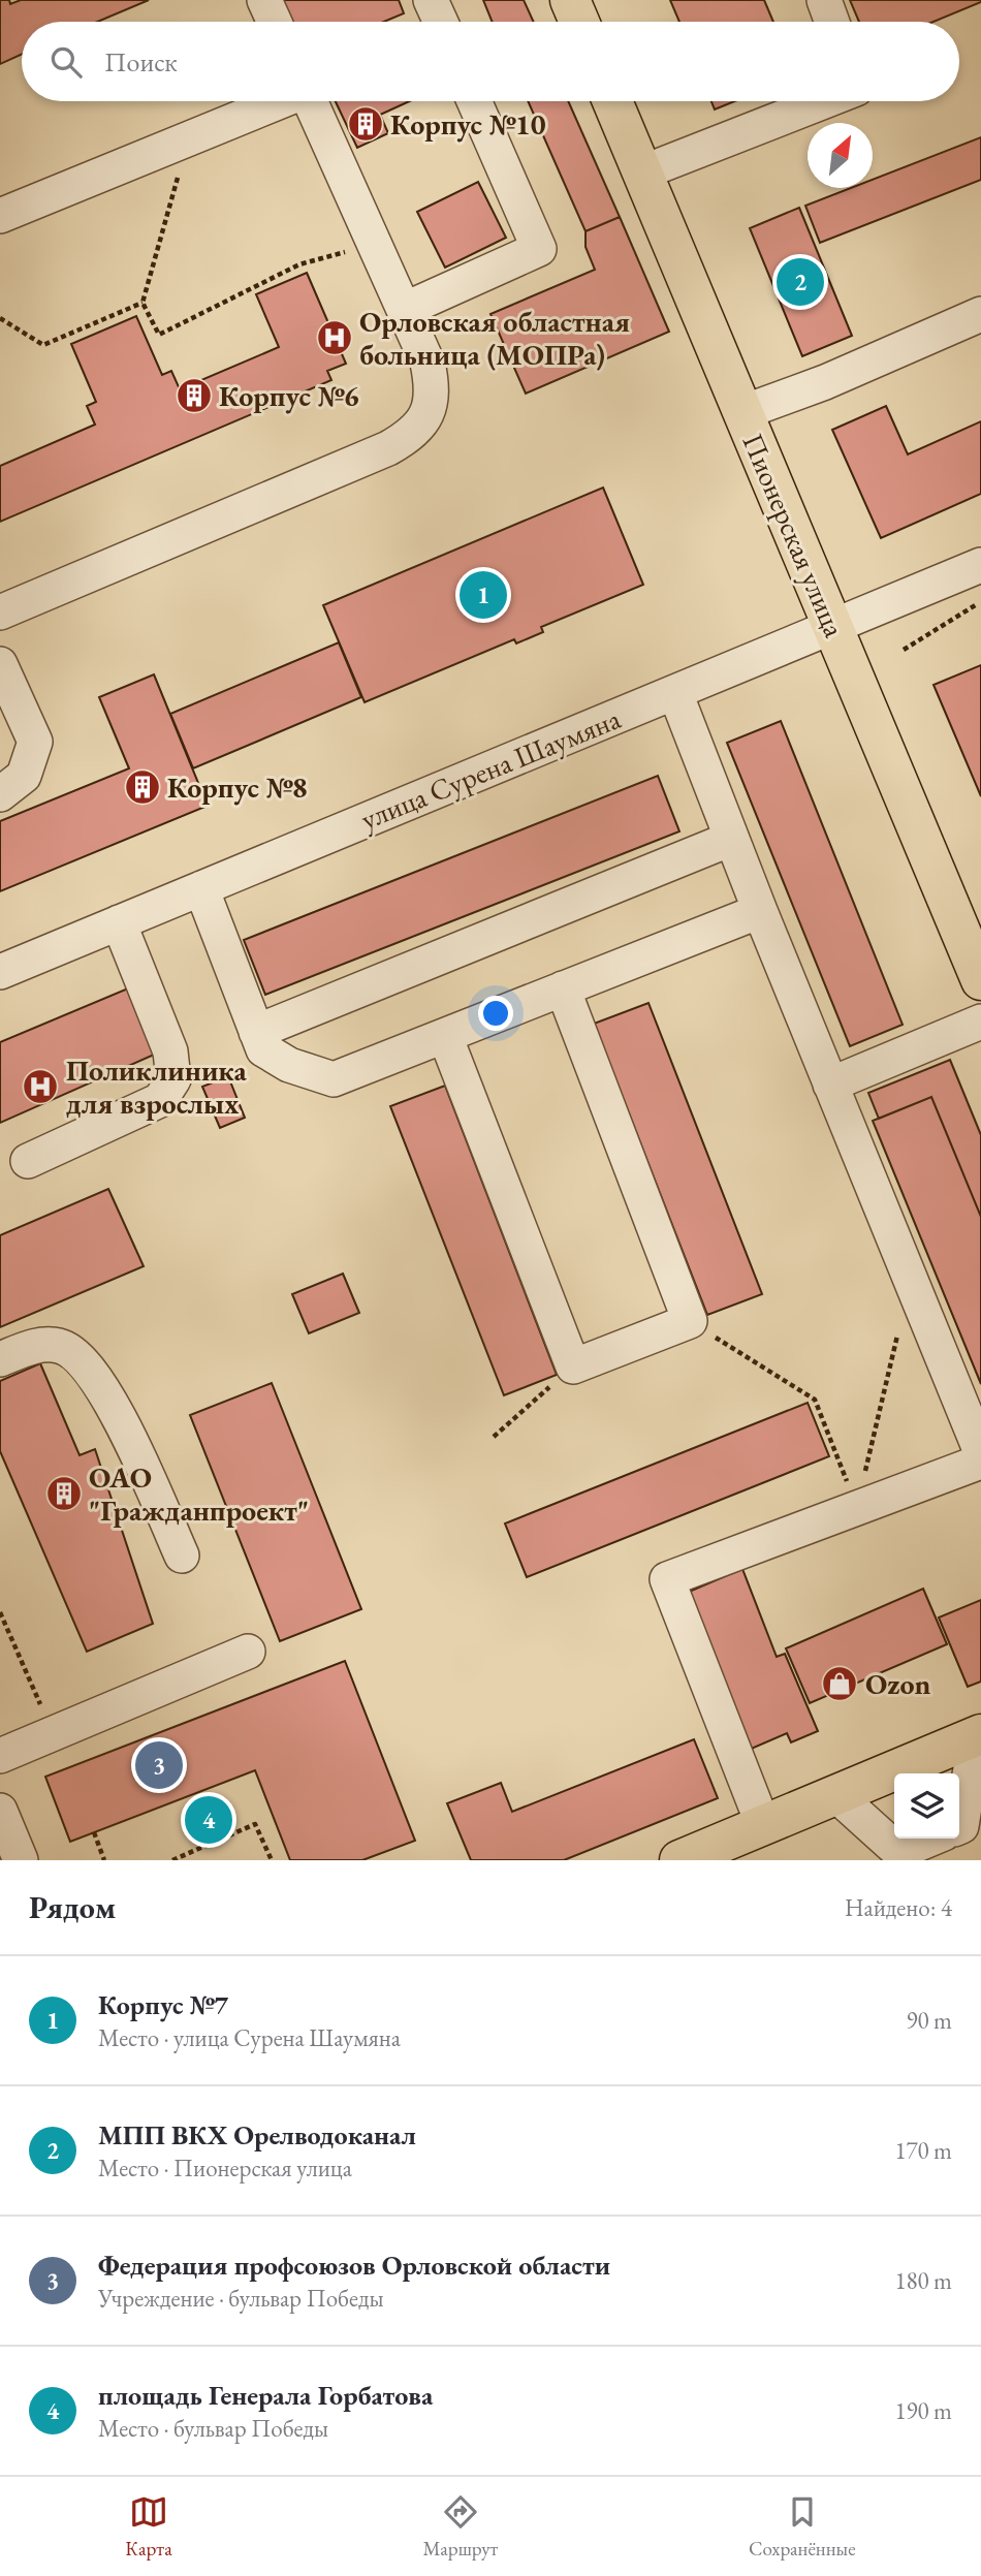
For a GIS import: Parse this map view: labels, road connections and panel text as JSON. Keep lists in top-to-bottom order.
{
  "streets": {
    "main road": ["Пионерская улица"],
    "street": ["улица Сурена Шаумяна"]
  },
  "crossings": [
    ["Пионерская улица", "улица Сурена Шаумяна"]
  ],
  "places": {
    "building": [
      "Корпус №10",
      "Корпус №6",
      "Корпус №8",
      "ОАО \"Гражданпроект\""
    ],
    "hospital": ["Орловская областная больница (МОПРа)", "Поликлиника для взрослых"],
    "shop": ["Ozon"]
  },
  "north": "top right",
  "page": {
    "search": "Поиск",
    "pins": [
      "2",
      "1",
      "3",
      "4"
    ],
    "heading": ["Рядом", "Найдено: 4"],
    "list": [
      {
        "mark": "1",
        "name": "Корпус №7",
        "note": "Место · улица Сурена Шаумяна",
        "value": "90 m"
      },
      {
        "mark": "2",
        "name": "МПП ВКХ Орелводоканал",
        "note": "Место · Пионерская улица",
        "value": "170 m"
      },
      {
        "mark": "3",
        "name": "Федерация профсоюзов Орловской области",
        "note": "Учреждение · бульвар Победы",
        "value": "180 m"
      },
      {
        "mark": "4",
        "name": "площадь Генерала Горбатова",
        "note": "Место · бульвар Победы",
        "value": "190 m"
      }
    ],
    "nav": ["Карта", "Маршрут", "Сохранённые"]
  }
}
